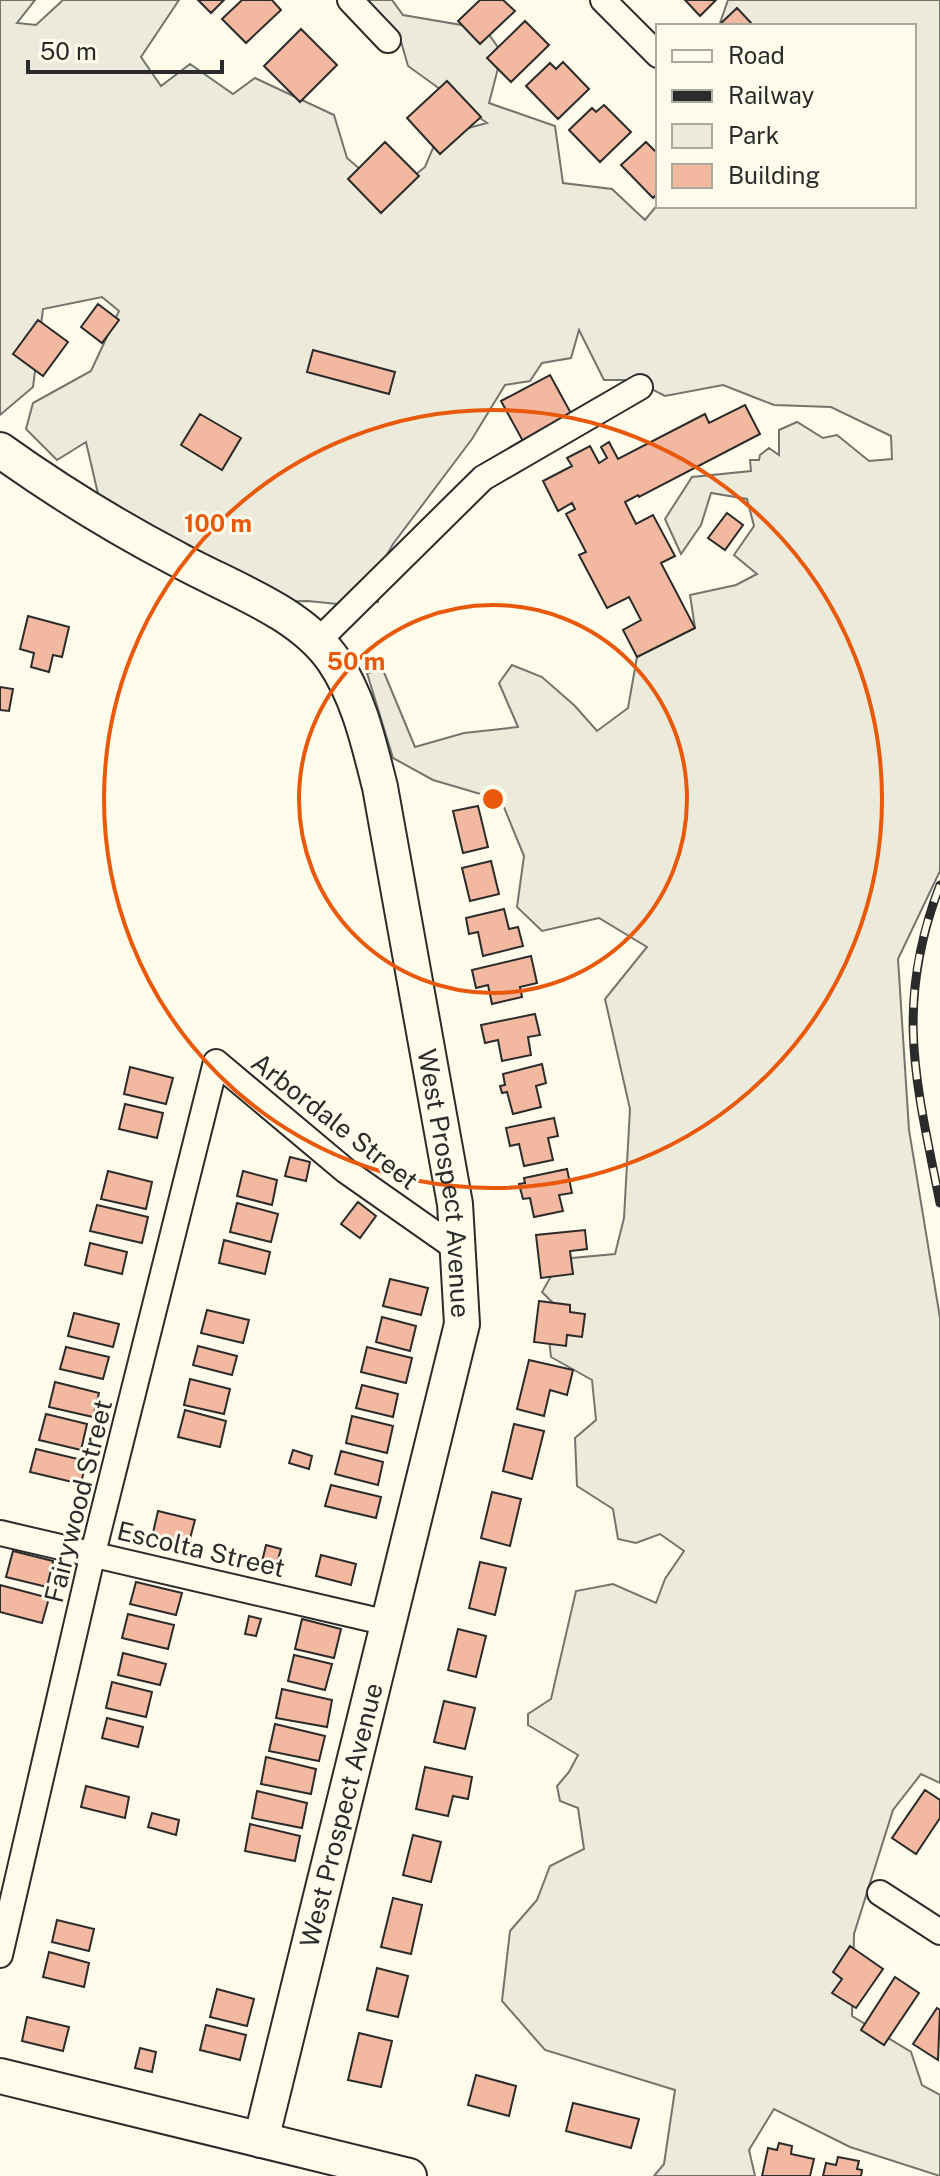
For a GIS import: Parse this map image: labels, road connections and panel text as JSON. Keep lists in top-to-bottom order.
{
  "streets": {
    "street": [
      "Arbordale Street",
      "West Prospect Avenue",
      "Fairywood Street",
      "Escolta Street"
    ]
  },
  "crossings": [
    ["Arbordale Street", "West Prospect Avenue"],
    ["Arbordale Street", "Fairywood Street"],
    ["West Prospect Avenue", "Escolta Street"],
    ["Fairywood Street", "Escolta Street"]
  ],
  "legend": [
    "Road",
    "Railway",
    "Park",
    "Building"
  ],
  "scale_bar": "50 m",
  "rings": ["100 m", "50 m"]
}
